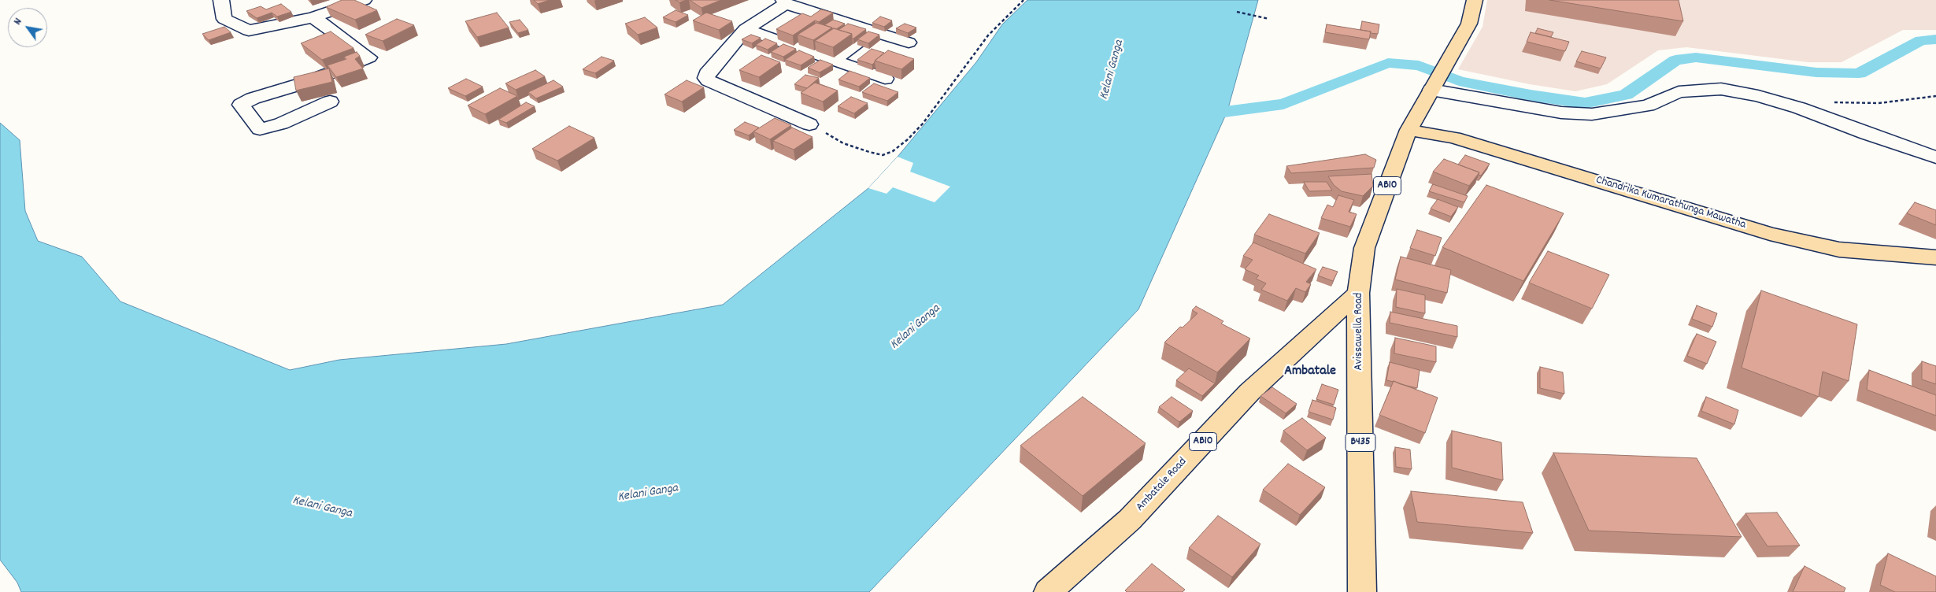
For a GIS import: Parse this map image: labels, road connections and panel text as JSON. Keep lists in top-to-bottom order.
{
  "streets": {
    "main road": [
      "AB10",
      "Chandrika Kumarathunga Mawatha",
      "Avissawella Road",
      "B435",
      "Ambatale Road"
    ]
  },
  "crossings": [
    ["AB10", "Avissawella Road"],
    ["Chandrika Kumarathunga Mawatha", "Avissawella Road"],
    ["Avissawella Road", "Ambatale Road"]
  ],
  "districts": ["Ambatale"],
  "water": ["Kelani Ganga"],
  "north": "top left"
}
